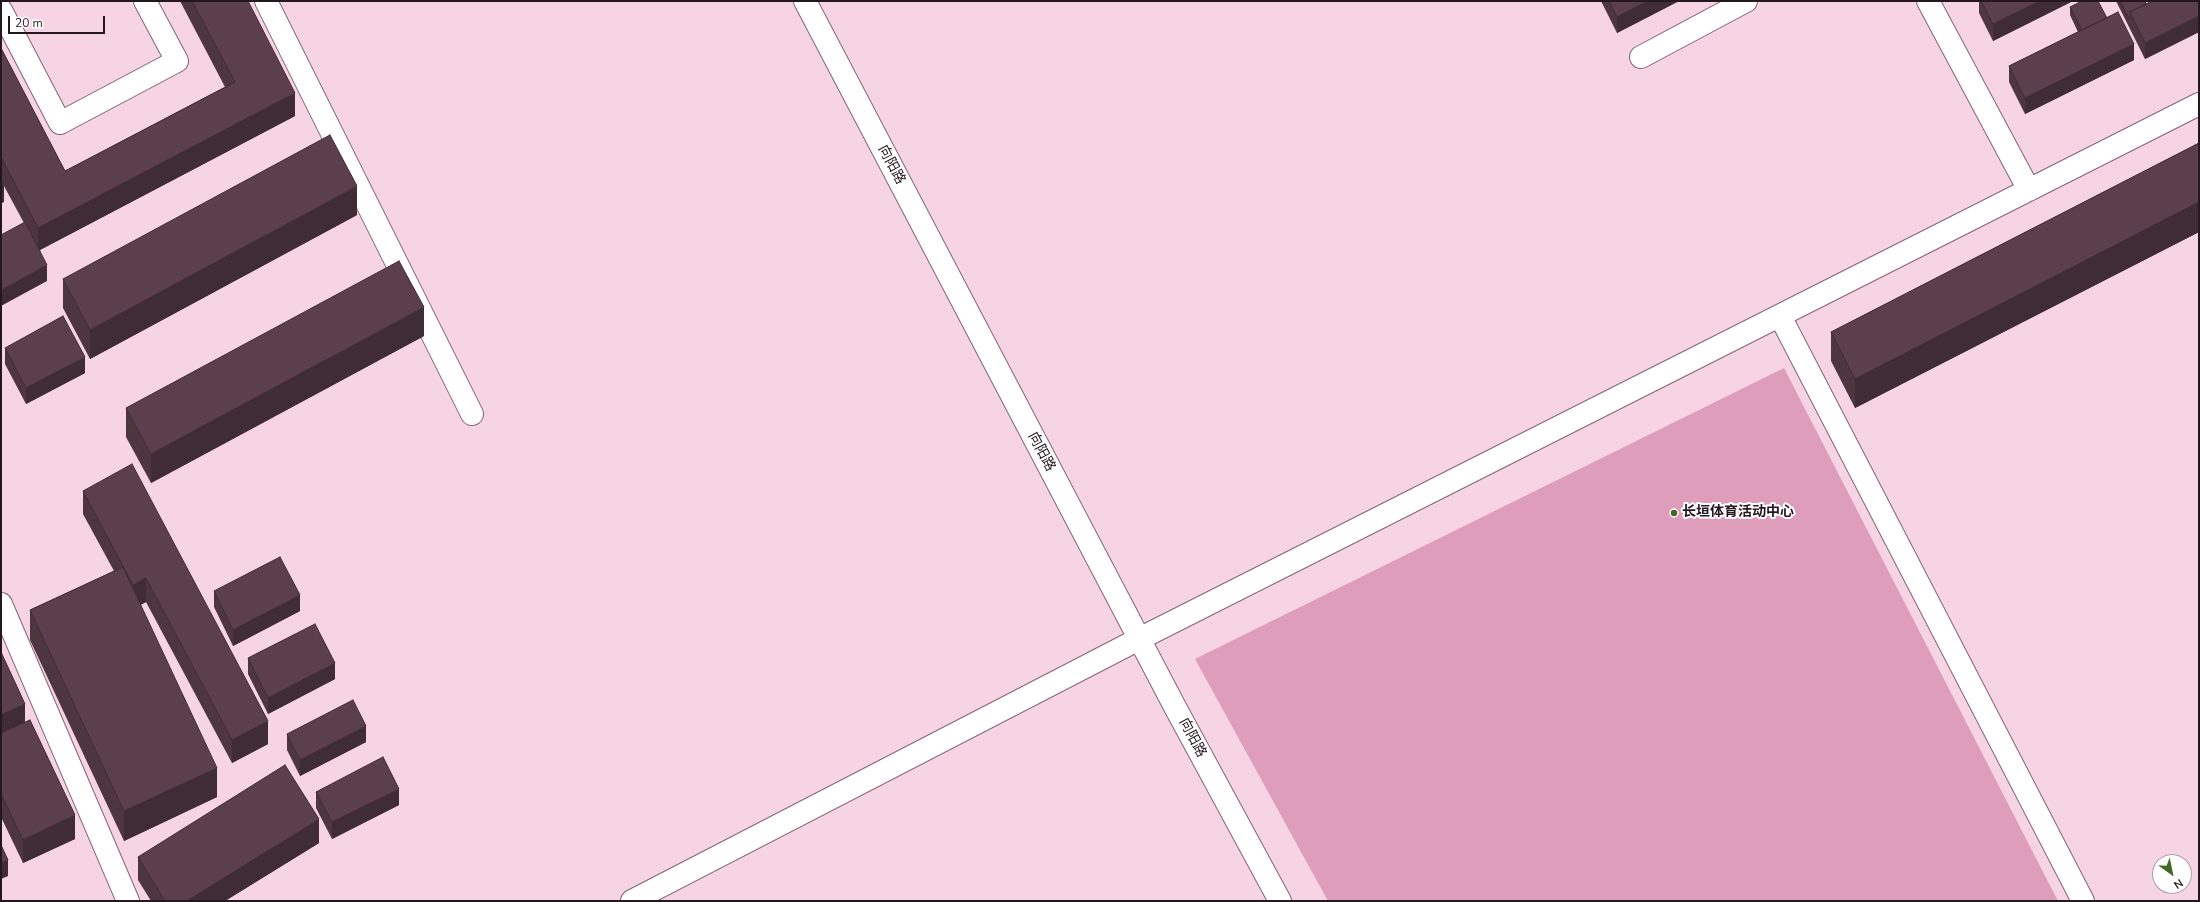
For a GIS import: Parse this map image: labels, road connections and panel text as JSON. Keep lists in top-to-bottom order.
{
  "streets": {
    "street": ["向阳路"]
  },
  "places": ["长垣体育活动中心"],
  "scale_bar": "20 m",
  "north": "bottom right"
}
